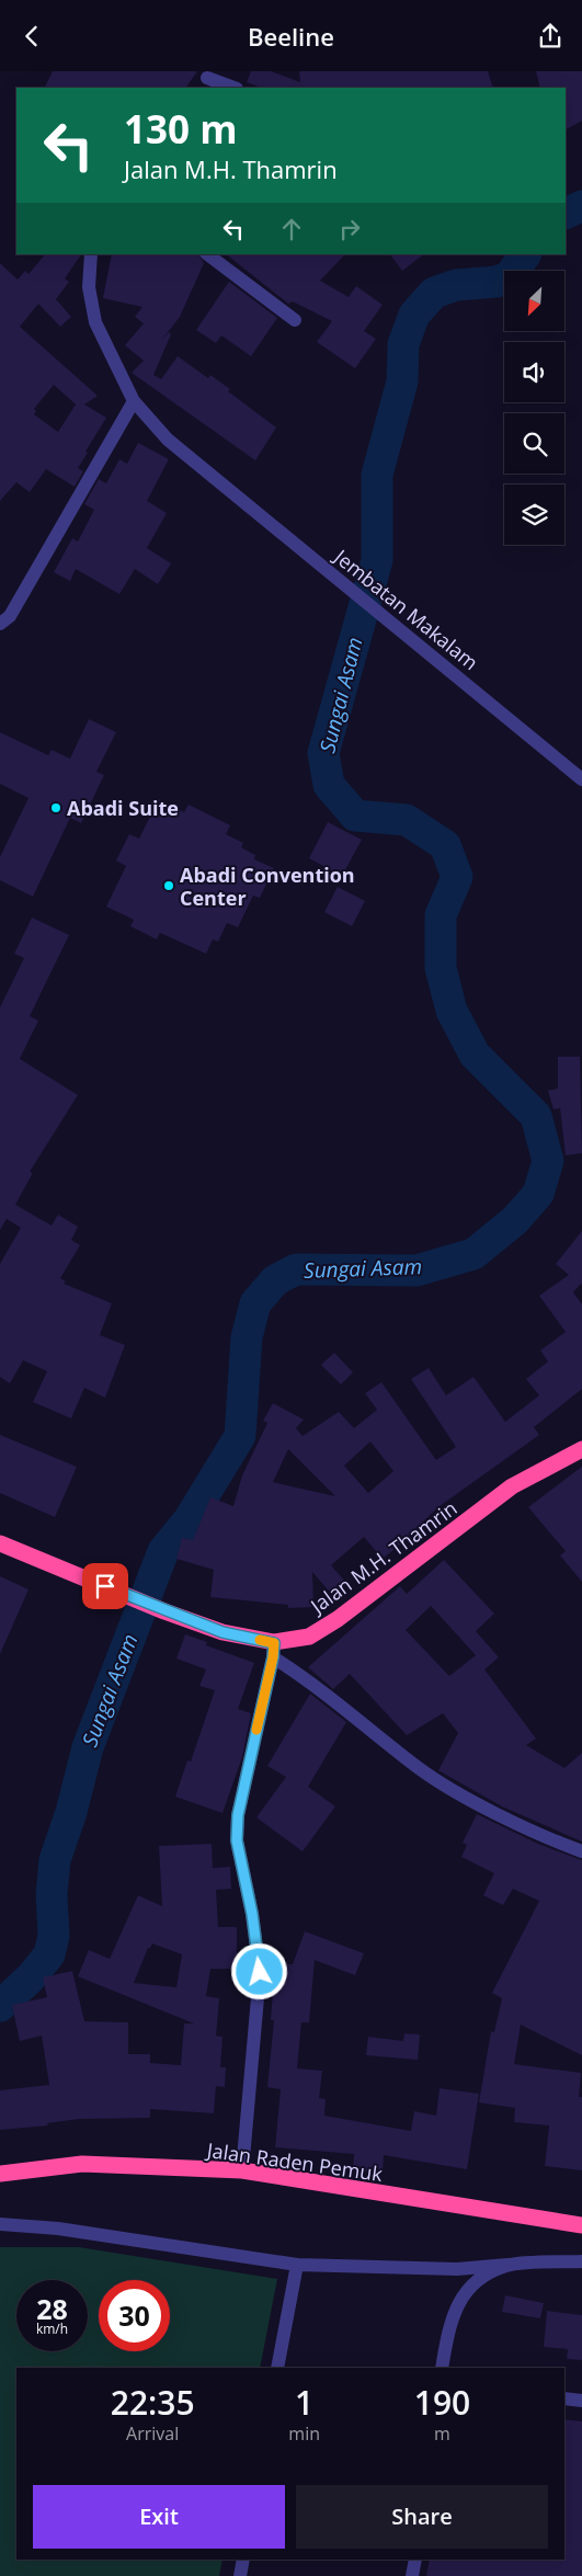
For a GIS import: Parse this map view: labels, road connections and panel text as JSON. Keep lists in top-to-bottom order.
{
  "streets": {
    "highway": ["Jalan M.H. Thamrin", "Jalan Raden Pemuk"],
    "street": ["Jembatan Makalam"]
  },
  "water": ["Sungai Asam"],
  "places": ["Abadi Suite", "Abadi Convention Center"],
  "north": "bottom left",
  "page": {
    "header": "Beeline",
    "turn": ["130 m", "Jalan M.H. Thamrin"],
    "speed": "28 km/h",
    "limit": "30",
    "eta": [
      "22:35",
      "Arrival",
      "1",
      "min",
      "190",
      "m"
    ],
    "buttons": ["Exit", "Share"]
  }
}
